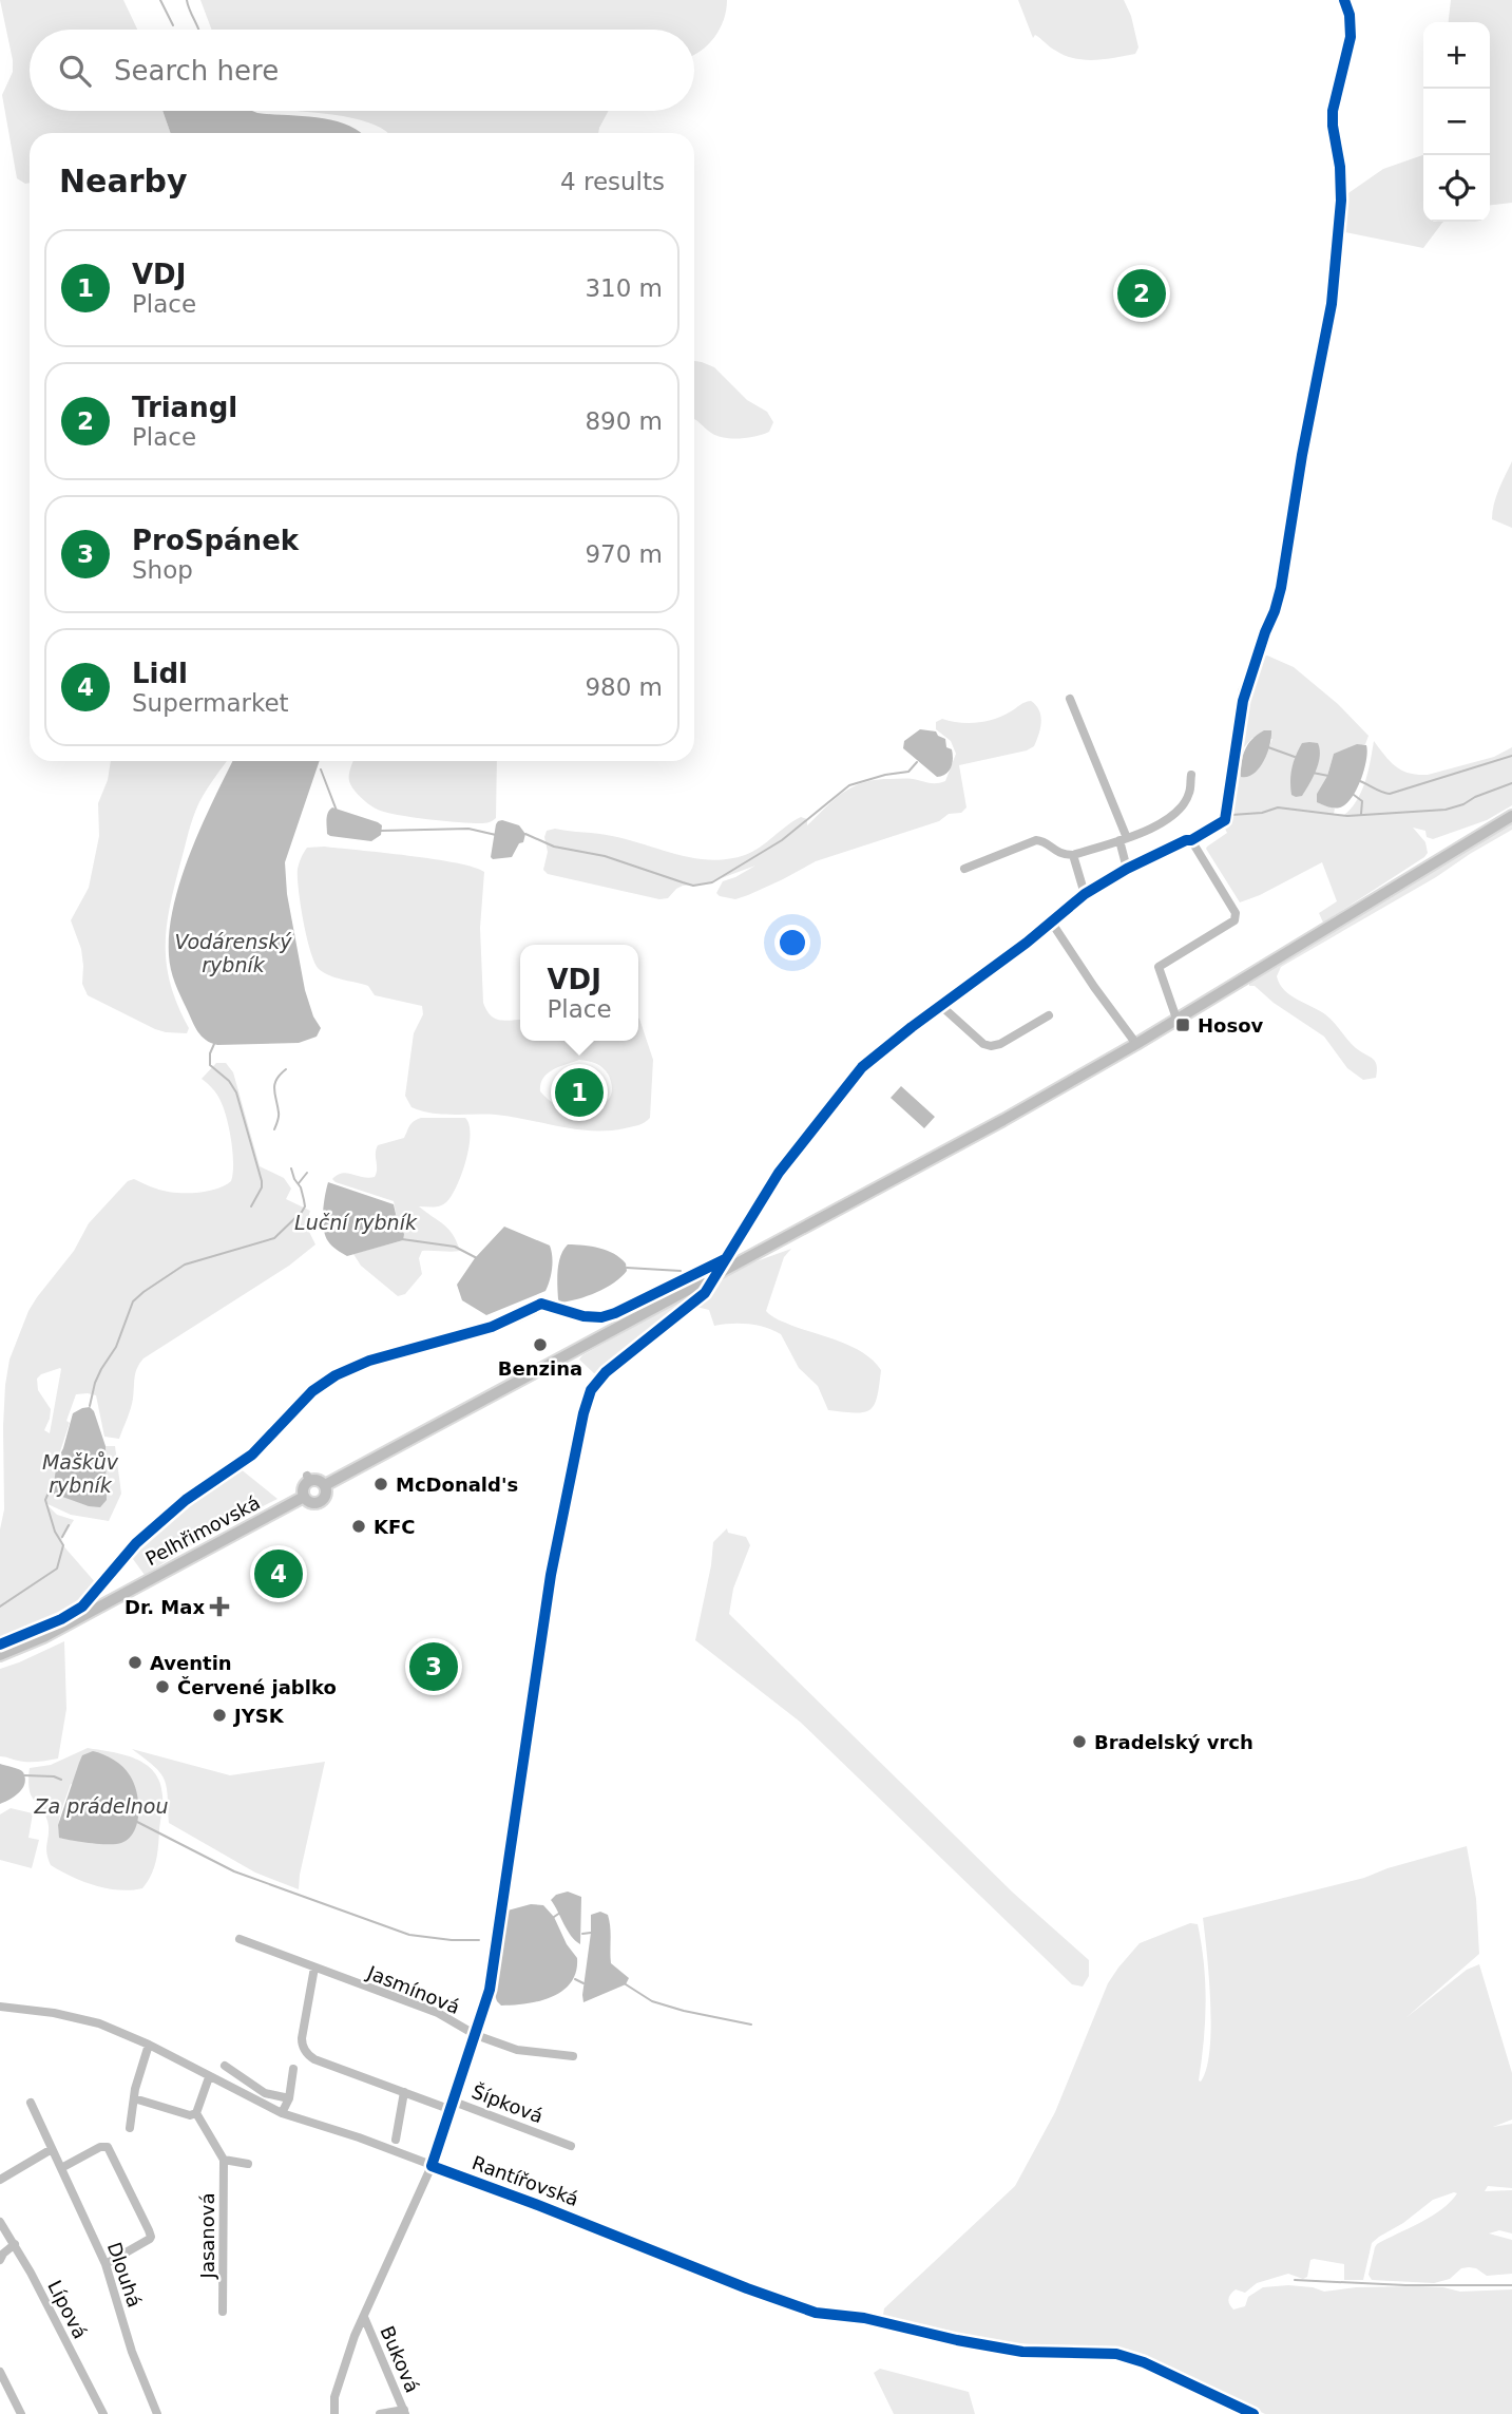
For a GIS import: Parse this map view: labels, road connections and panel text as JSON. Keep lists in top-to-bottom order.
{
  "streets": {
    "main road": ["Pelhřimovská"],
    "street": [
      "Jasmínová",
      "Šípková",
      "Rantířovská",
      "Jasanová",
      "Dlouhá",
      "Lípová",
      "Buková"
    ]
  },
  "crossings": [
    ["Jasmínová", "Šípková"],
    ["Šípková", "Rantířovská"],
    ["Šípková", "Buková"]
  ],
  "water": [
    "Vodárenský rybník",
    "Luční rybník",
    "Maškův rybník",
    "Za prádelnou"
  ],
  "places": {
    "transit": ["Hosov"],
    "other": [
      "Benzina",
      "McDonald's",
      "KFC",
      "Aventin",
      "Červené jablko",
      "JYSK",
      "Bradelský vrch"
    ],
    "health": ["Dr. Max"]
  },
  "page": {
    "map_buttons": ["+", "−"],
    "search": "Search here",
    "heading": ["Nearby", "4 results"],
    "list": [
      {
        "mark": "1",
        "name": "VDJ",
        "note": "Place",
        "value": "310 m"
      },
      {
        "mark": "2",
        "name": "Triangl",
        "note": "Place",
        "value": "890 m"
      },
      {
        "mark": "3",
        "name": "ProSpánek",
        "note": "Shop",
        "value": "970 m"
      },
      {
        "mark": "4",
        "name": "Lidl",
        "note": "Supermarket",
        "value": "980 m"
      }
    ],
    "pins": [
      "2",
      "1",
      "4",
      "3"
    ],
    "popup": ["VDJ", "Place"]
  }
}
